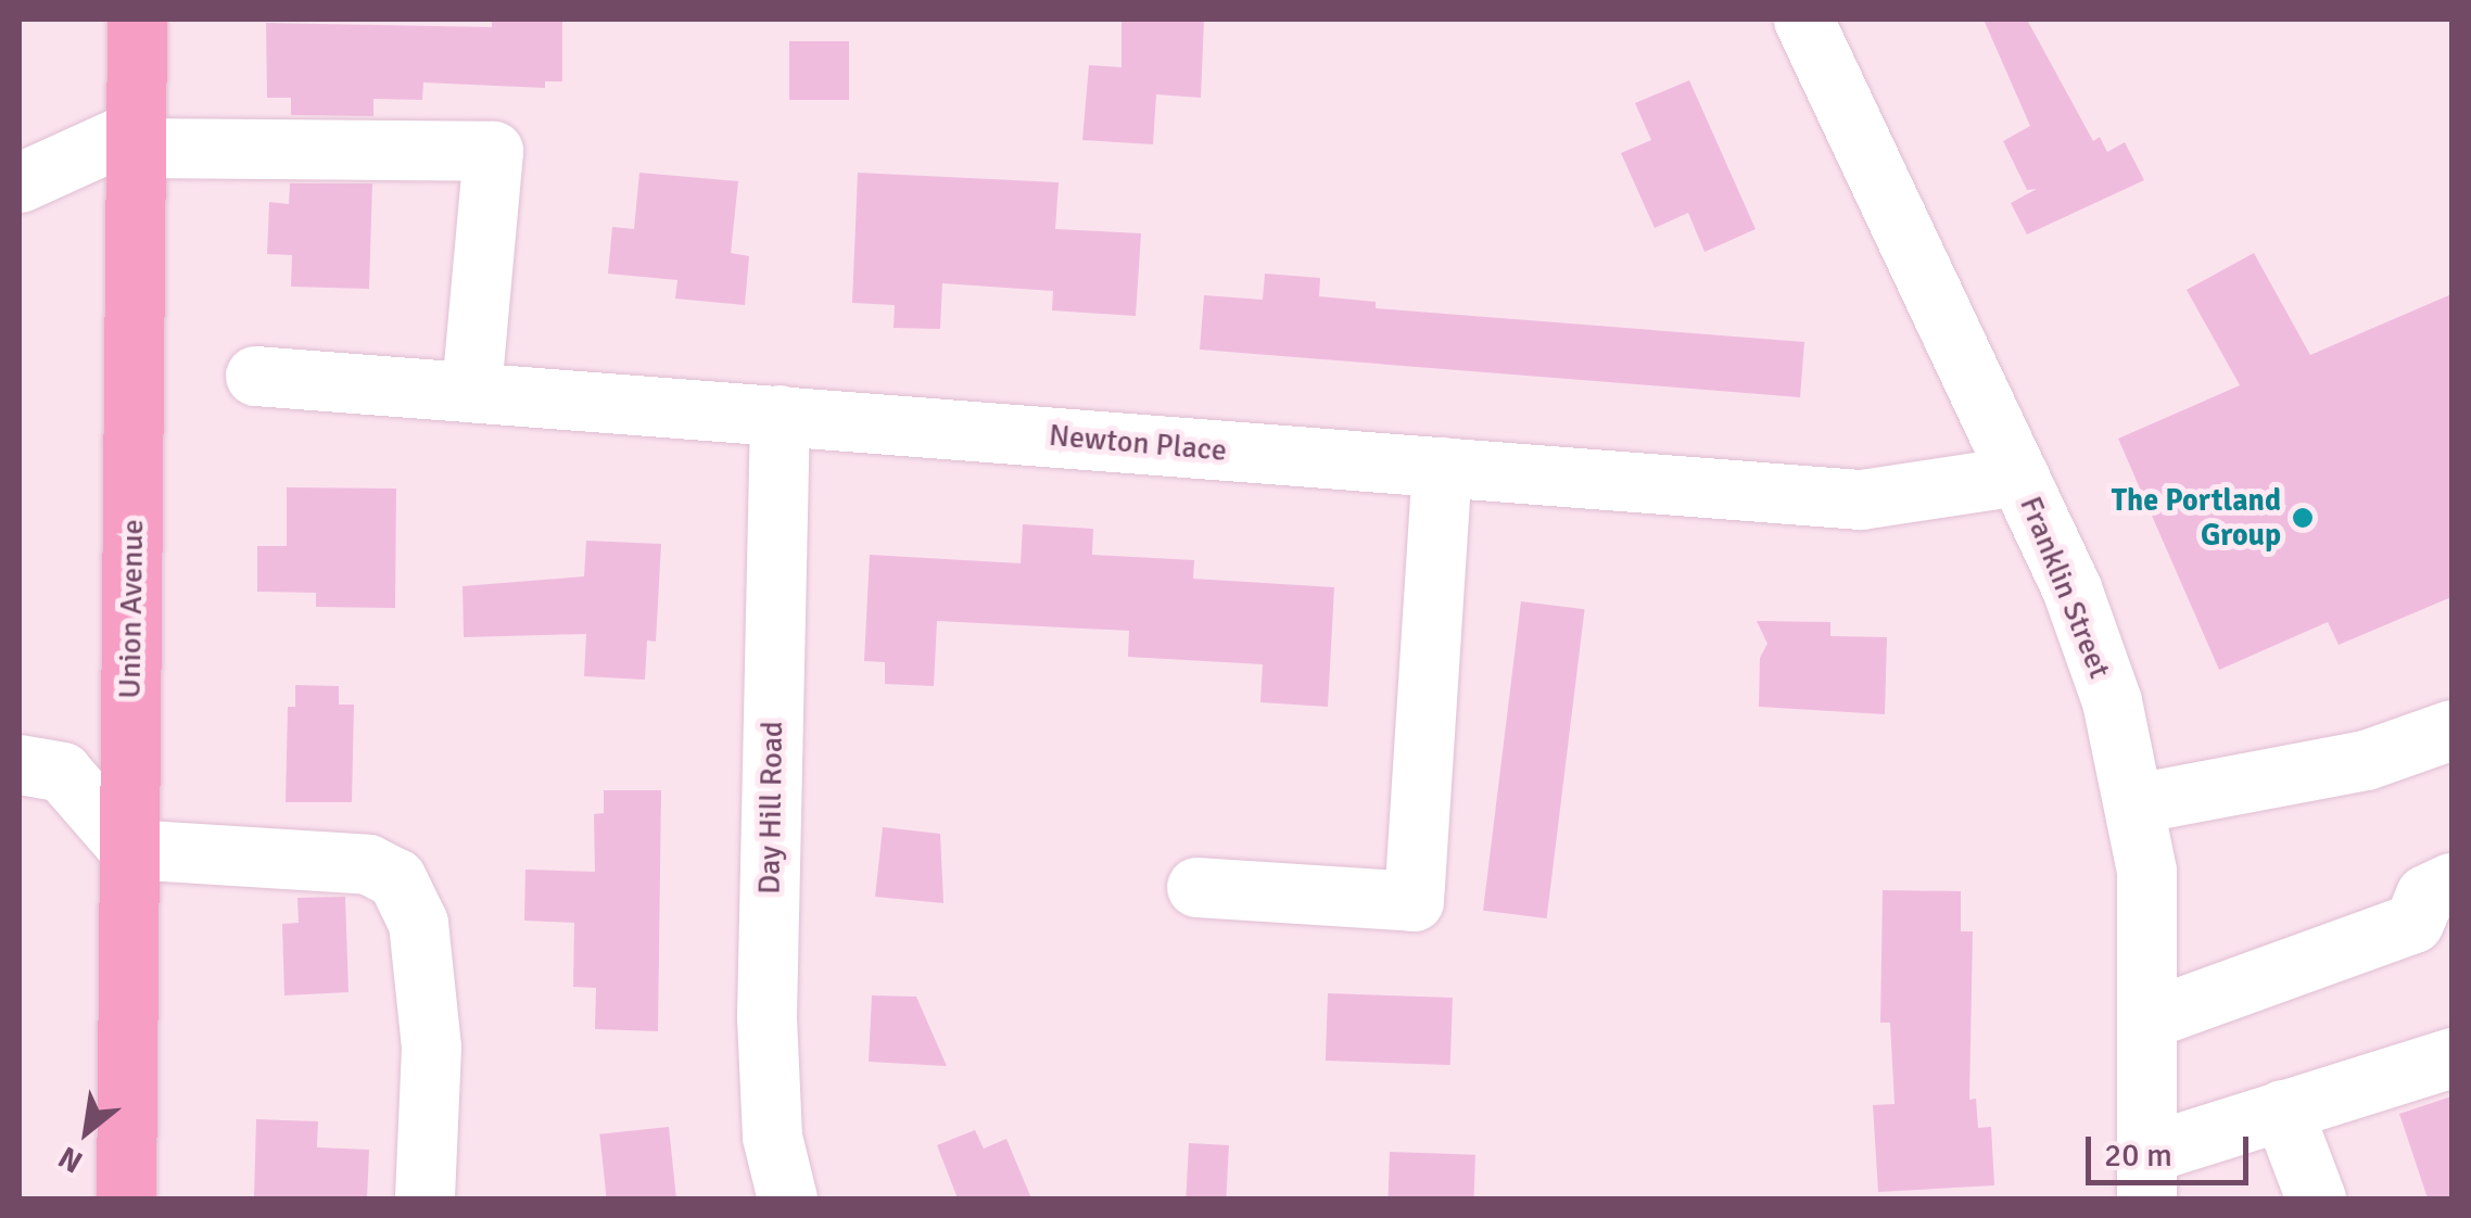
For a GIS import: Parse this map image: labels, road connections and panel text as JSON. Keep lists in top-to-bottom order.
{
  "streets": {
    "main road": ["Union Avenue"],
    "street": ["Newton Place", "Franklin Street", "Day Hill Road"]
  },
  "crossings": [
    ["Newton Place", "Franklin Street"],
    ["Newton Place", "Day Hill Road"]
  ],
  "places": ["The Portland Group"],
  "scale_bar": "20 m",
  "north": "bottom left"
}
